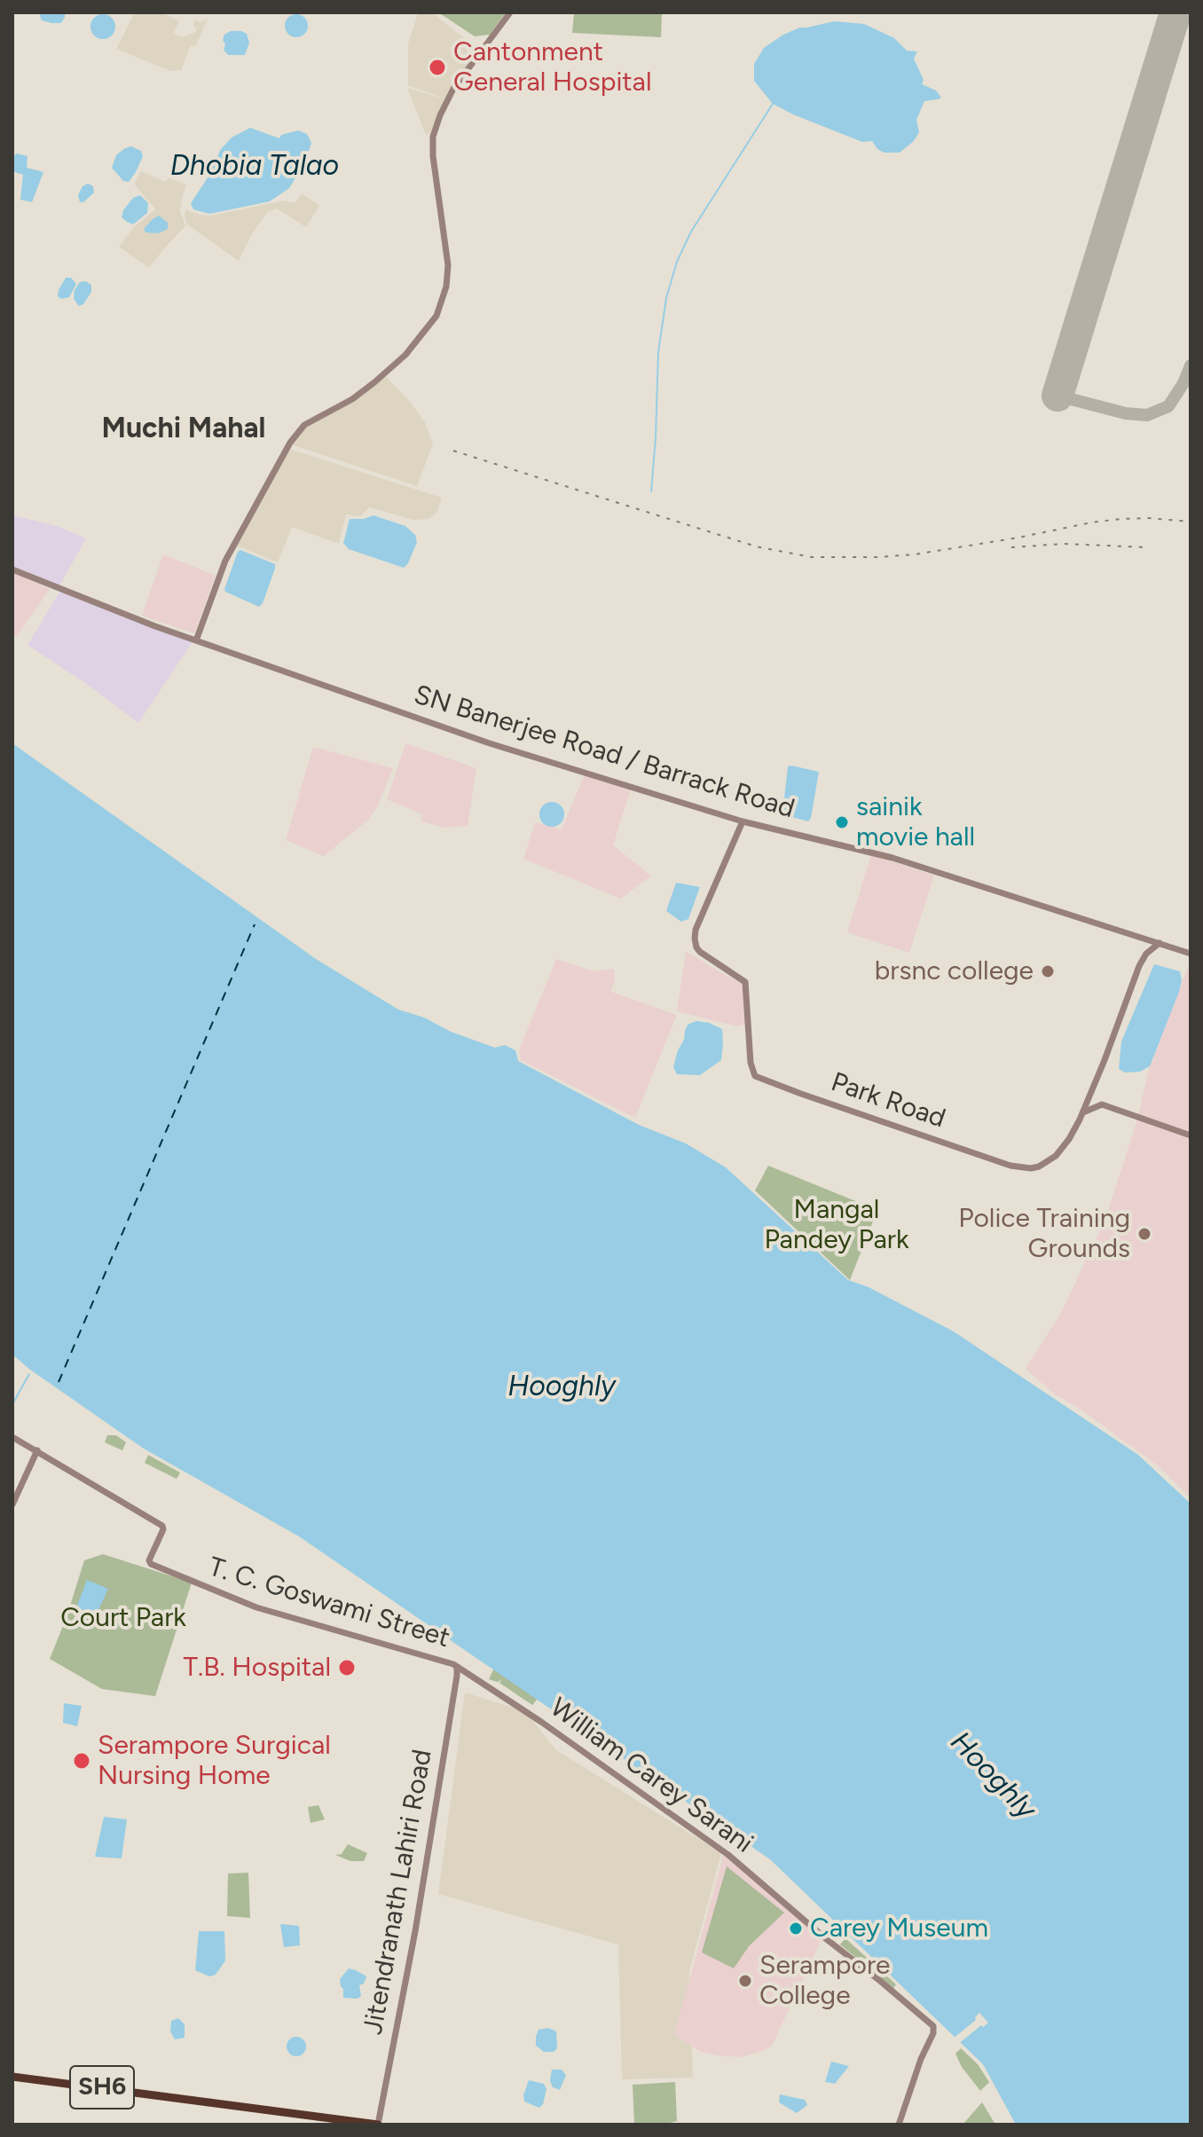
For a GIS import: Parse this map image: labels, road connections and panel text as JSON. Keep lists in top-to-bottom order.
{
  "streets": {
    "main road": ["SH6"],
    "street": [
      "SN Banerjee Road / Barrack Road",
      "Park Road",
      "T. C. Goswami Street",
      "William Carey Sarani",
      "Jitendranath Lahiri Road"
    ]
  },
  "crossings": [
    ["SN Banerjee Road / Barrack Road", "Park Road"],
    ["T. C. Goswami Street", "William Carey Sarani"],
    ["T. C. Goswami Street", "Jitendranath Lahiri Road"],
    ["William Carey Sarani", "Jitendranath Lahiri Road"],
    ["Jitendranath Lahiri Road", "SH6"]
  ],
  "districts": ["Muchi Mahal"],
  "water": ["Dhobia Talao", "Hooghly"],
  "parks": ["Mangal Pandey Park", "Court Park"],
  "places": [
    "Cantonment General Hospital",
    "sainik movie hall",
    "brsnc college",
    "Police Training Grounds",
    "T.B. Hospital",
    "Serampore Surgical Nursing Home",
    "Carey Museum",
    "Serampore College"
  ]
}
